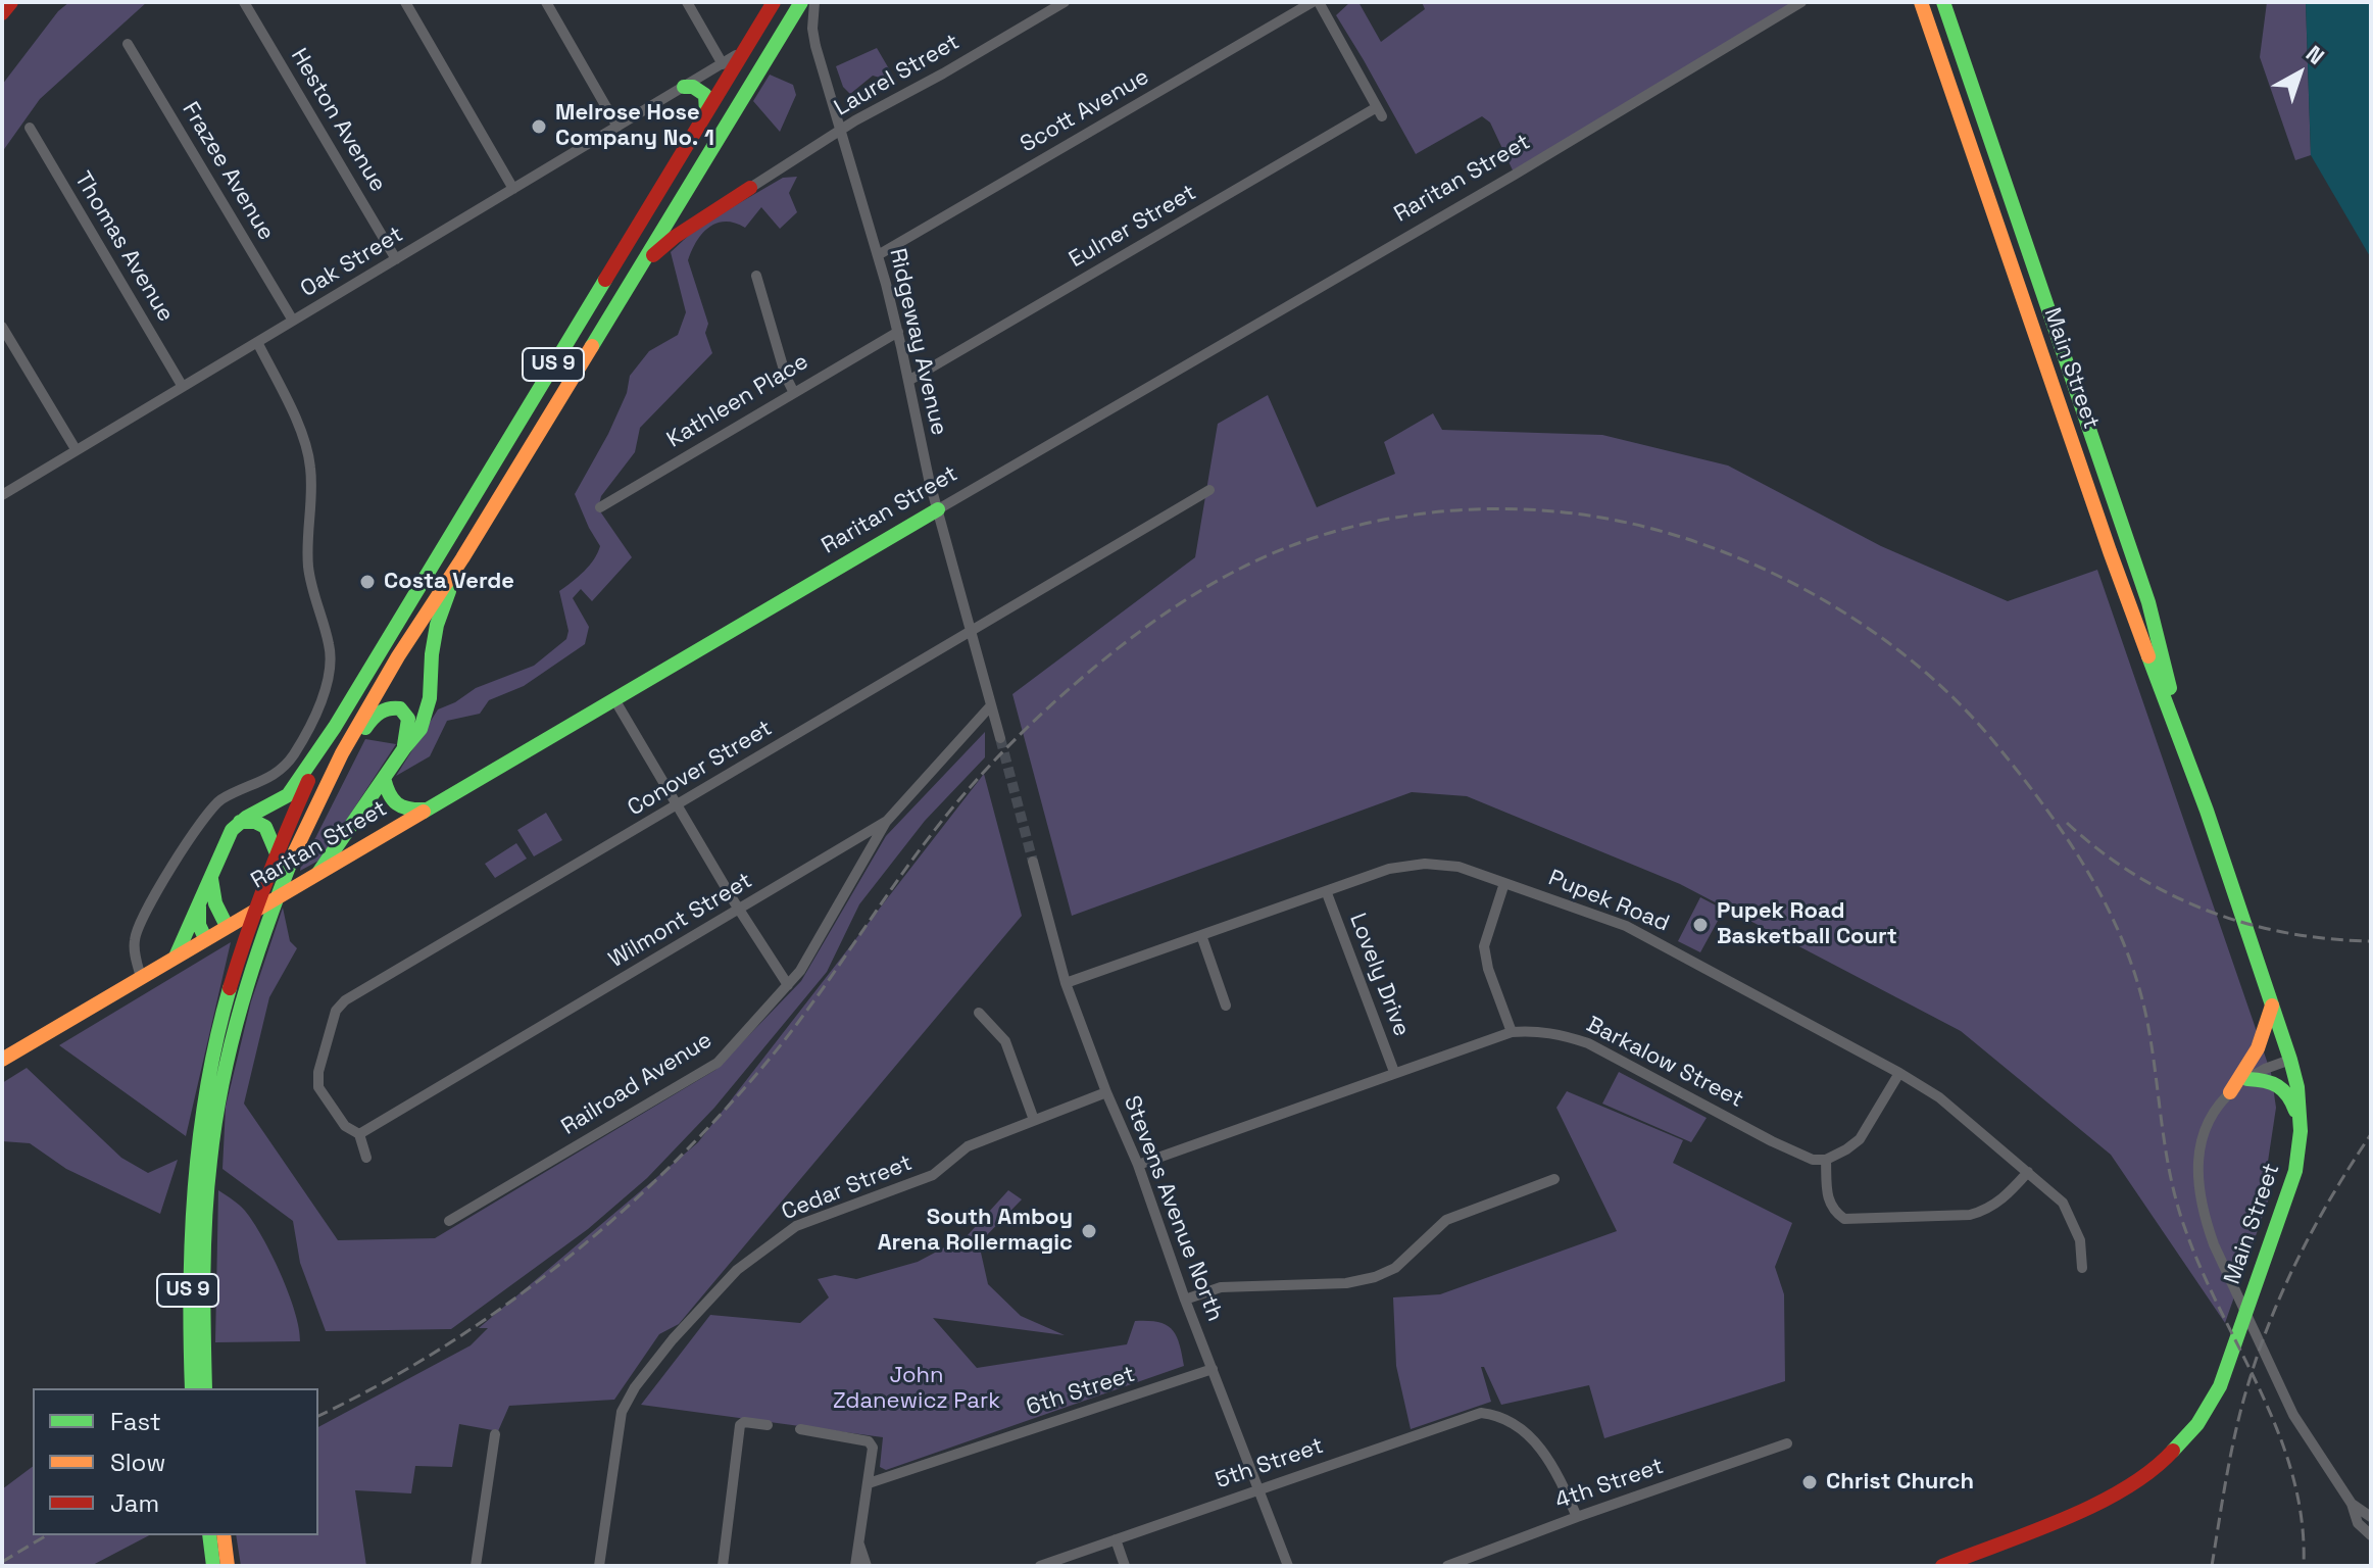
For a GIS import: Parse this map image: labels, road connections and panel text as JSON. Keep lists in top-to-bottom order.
{
  "streets": {
    "main road": ["Raritan Street", "US 9", "Main Street"],
    "street": [
      "Laurel Street",
      "Scott Avenue",
      "Heston Avenue",
      "Frazee Avenue",
      "Eulner Street",
      "Thomas Avenue",
      "Oak Street",
      "Ridgeway Avenue",
      "Kathleen Place",
      "Conover Street",
      "Pupek Road",
      "Wilmont Street",
      "Lovely Drive",
      "Barkalow Street",
      "Railroad Avenue",
      "Cedar Street",
      "Stevens Avenue North",
      "6th Street",
      "5th Street",
      "4th Street"
    ]
  },
  "crossings": [
    ["Laurel Street", "Ridgeway Avenue"],
    ["Scott Avenue", "Ridgeway Avenue"],
    ["Heston Avenue", "Oak Street"],
    ["Frazee Avenue", "Oak Street"],
    ["Raritan Street", "Ridgeway Avenue"],
    ["Eulner Street", "Ridgeway Avenue"],
    ["Thomas Avenue", "Oak Street"],
    ["Oak Street", "US 9"],
    ["Ridgeway Avenue", "Kathleen Place"],
    ["Ridgeway Avenue", "Conover Street"],
    ["Ridgeway Avenue", "Wilmont Street"],
    ["Conover Street", "Wilmont Street"],
    ["Pupek Road", "Lovely Drive"],
    ["Pupek Road", "Stevens Avenue North"],
    ["Wilmont Street", "Railroad Avenue"],
    ["Lovely Drive", "Barkalow Street"],
    ["Barkalow Street", "Stevens Avenue North"],
    ["Cedar Street", "Stevens Avenue North"],
    ["Stevens Avenue North", "6th Street"],
    ["Stevens Avenue North", "5th Street"],
    ["5th Street", "4th Street"]
  ],
  "parks": ["John Zdanewicz Park"],
  "places": [
    "Melrose Hose Company No. 1",
    "Costa Verde",
    "Pupek Road Basketball Court",
    "South Amboy Arena Rollermagic",
    "Christ Church"
  ],
  "legend": ["Fast", "Slow", "Jam"],
  "north": "top right"
}
